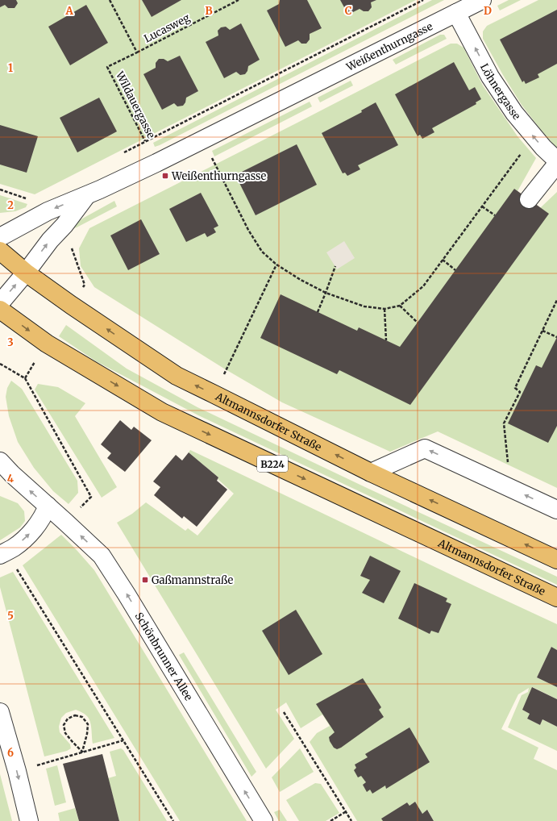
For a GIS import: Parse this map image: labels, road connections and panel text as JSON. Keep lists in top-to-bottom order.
{
  "streets": {
    "main road": ["Altmannsdorfer Straße", "B224"],
    "street": ["Weißenthurngasse", "Löhnergasse", "Schönbrunner Allee"],
    "path": ["Lucasweg", "Wildauergasse"]
  },
  "crossings": [
    ["Lucasweg", "Wildauergasse"],
    ["Weißenthurngasse", "Löhnergasse"],
    ["Weißenthurngasse", "Wildauergasse"]
  ],
  "one_way": ["Löhnergasse", "Schönbrunner Allee"],
  "places": {
    "transit": ["Weißenthurngasse", "Gaßmannstraße"]
  },
  "grid": {
    "columns": [
      "A",
      "B",
      "C",
      "D"
    ],
    "rows": [
      "1",
      "2",
      "3",
      "4",
      "5",
      "6"
    ]
  }
}
